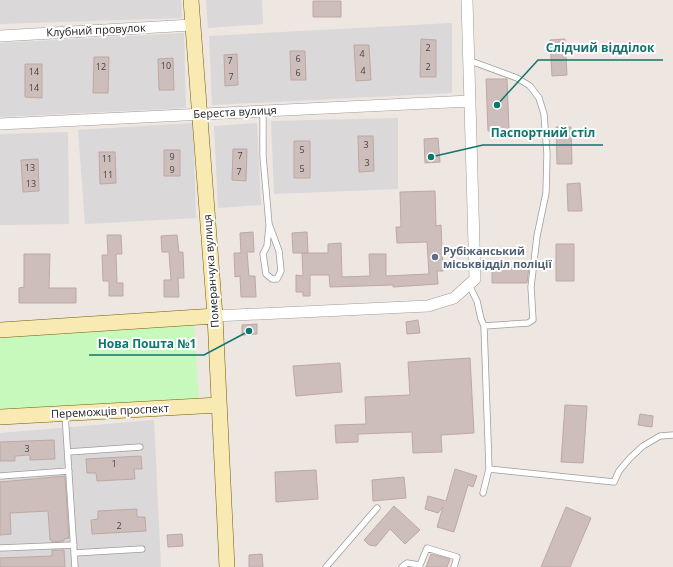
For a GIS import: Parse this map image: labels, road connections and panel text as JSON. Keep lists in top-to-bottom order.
{
  "streets": {
    "street": [
      "Клубний провулок",
      "Береста вулиця",
      "Померанчука вулиця",
      "Переможців проспект"
    ]
  },
  "crossings": [
    ["Клубний провулок", "Померанчука вулиця"],
    ["Береста вулиця", "Померанчука вулиця"],
    ["Померанчука вулиця", "Переможців проспект"]
  ],
  "places": [
    "Слідчий відділок",
    "Паспортний стіл",
    "Рубіжанський міськвідділ поліції",
    "Нова Пошта №1"
  ],
  "house_numbers": [
    "2",
    "4",
    "6",
    "7",
    "10",
    "12",
    "2",
    "4",
    "14",
    "6",
    "7",
    "14",
    "3",
    "5",
    "7",
    "9",
    "11",
    "3",
    "13",
    "5",
    "9",
    "7",
    "11",
    "13",
    "3",
    "1",
    "2"
  ]
}
